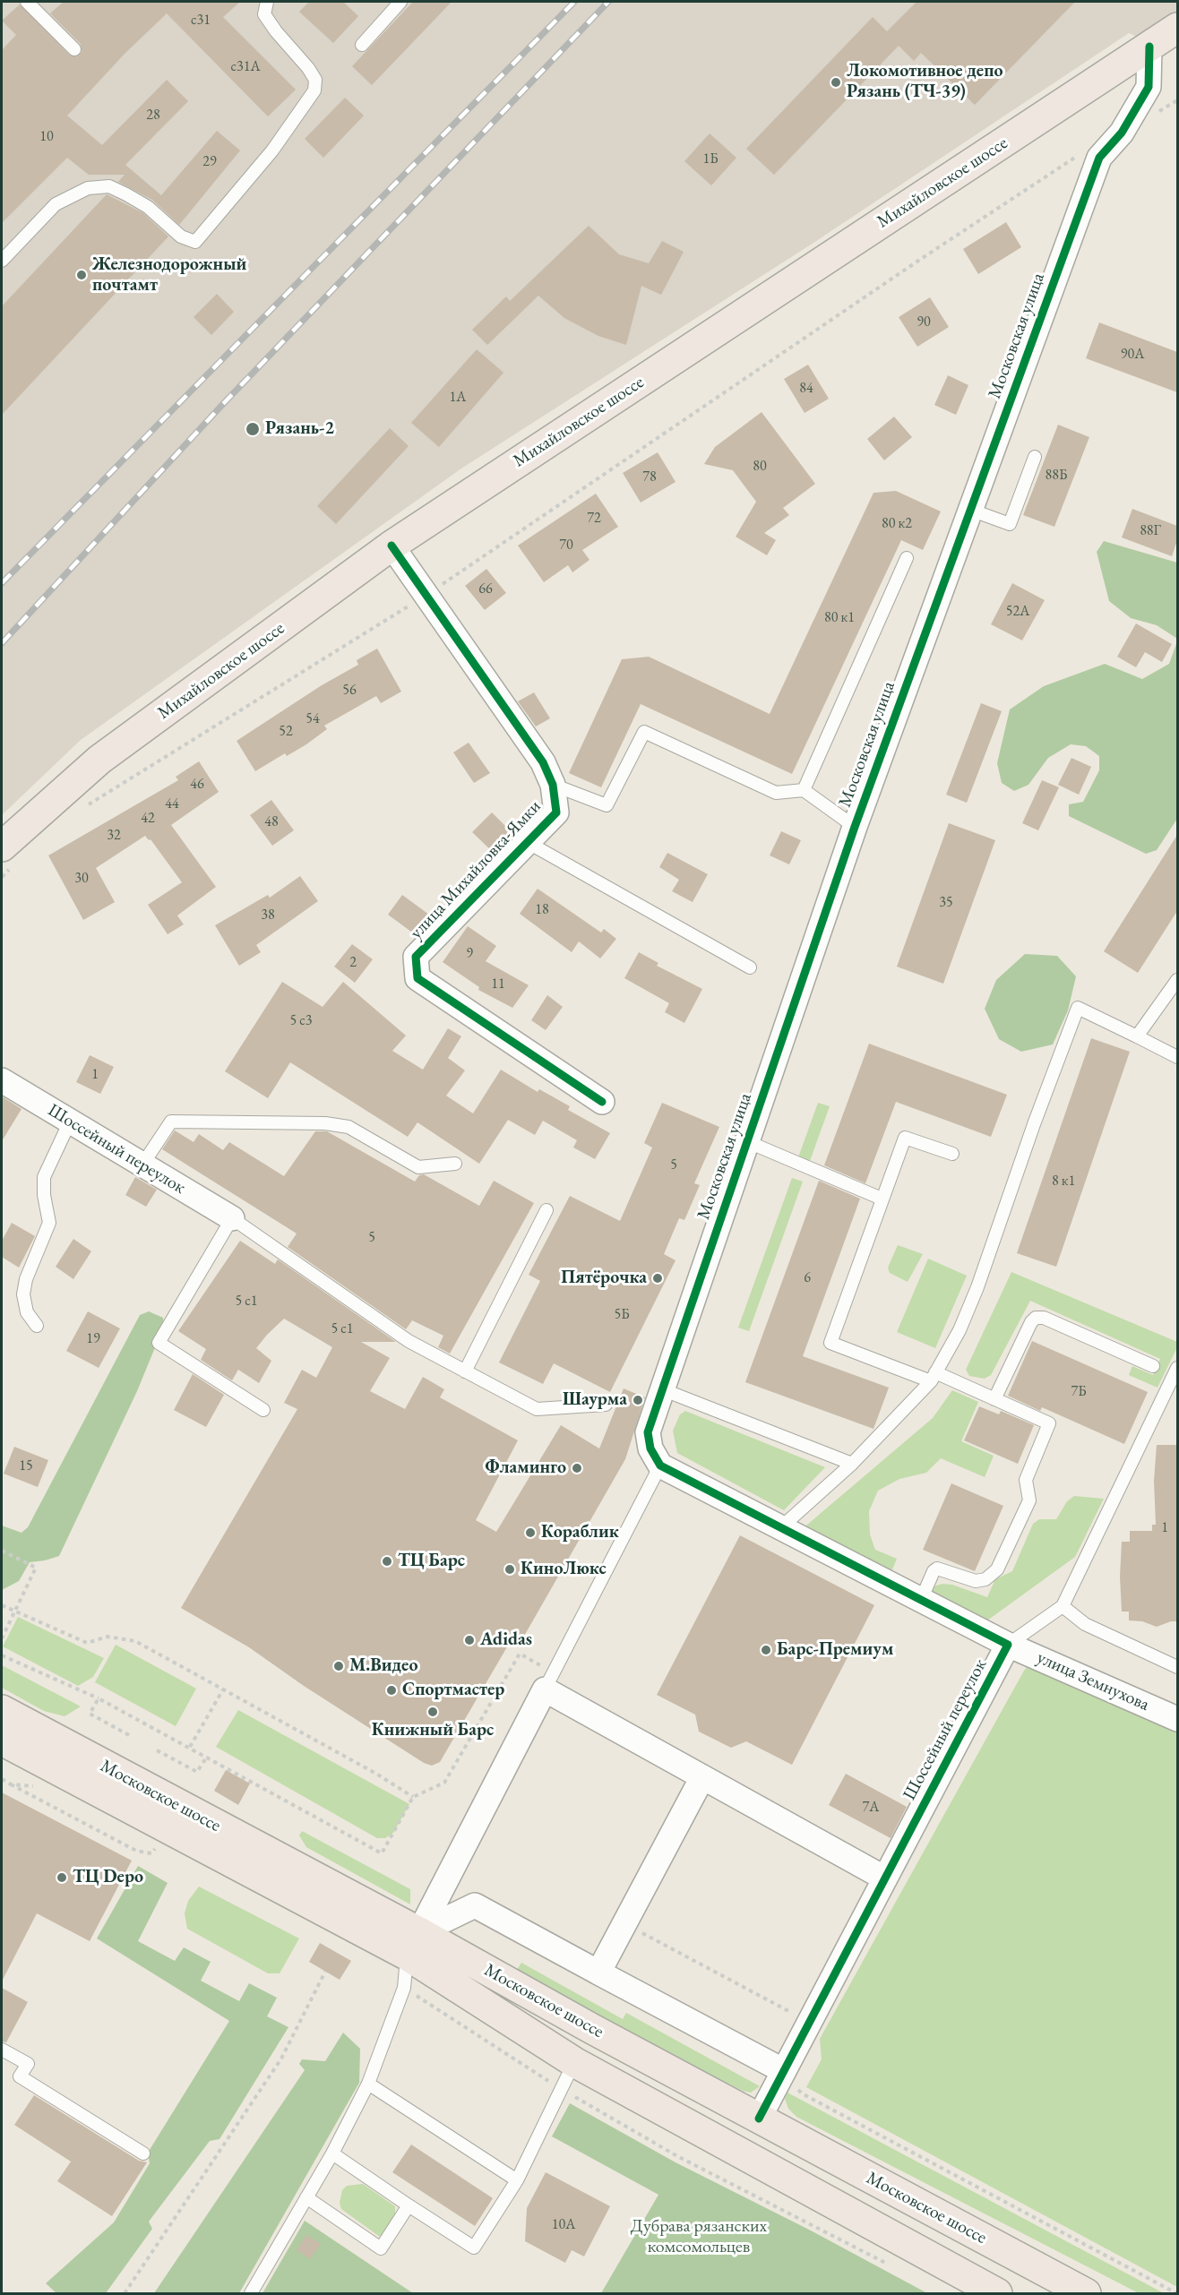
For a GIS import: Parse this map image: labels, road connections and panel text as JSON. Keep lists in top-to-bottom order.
{
  "streets": {
    "main road": ["Михайловское шоссе", "Московское шоссе"],
    "street": [
      "Московская улица",
      "улица Михайловка-Ямки",
      "Шоссейный переулок",
      "улица Земнухова"
    ]
  },
  "crossings": [
    ["Михайловское шоссе", "Московская улица"],
    ["Михайловское шоссе", "улица Михайловка-Ямки"],
    ["Московская улица", "Шоссейный переулок"],
    ["Шоссейный переулок", "улица Земнухова"],
    ["Шоссейный переулок", "Московское шоссе"]
  ],
  "parks": ["Дубрава рязанских комсомольцев"],
  "places": [
    "Локомотивное депо Рязань (ТЧ-39)",
    "Железнодорожный почтамт",
    "Рязань-2",
    "Пятёрочка",
    "Шаурма",
    "Фламинго",
    "Кораблик",
    "ТЦ Барс",
    "КиноЛюкс",
    "Adidas",
    "Барс-Премиум",
    "М.Видео",
    "Спортмастер",
    "Книжный Барс",
    "ТЦ Depo"
  ],
  "house_numbers": [
    "с31",
    "с31А",
    "28",
    "10",
    "1Б",
    "29",
    "90",
    "90А",
    "84",
    "1А",
    "80",
    "88Б",
    "78",
    "72",
    "80 к2",
    "88Г",
    "70",
    "66",
    "52А",
    "80 к1",
    "56",
    "54",
    "52",
    "46",
    "44",
    "42",
    "48",
    "32",
    "30",
    "35",
    "18",
    "38",
    "9",
    "2",
    "11",
    "5 с3",
    "1",
    "5",
    "8 к1",
    "5",
    "6",
    "5 с1",
    "5Б",
    "5 с1",
    "19",
    "7Б",
    "15",
    "1",
    "7А",
    "10А"
  ]
}
